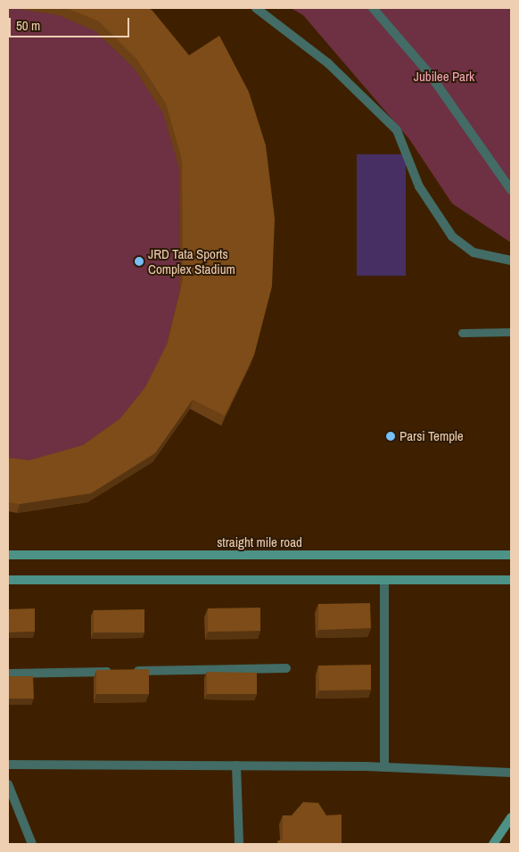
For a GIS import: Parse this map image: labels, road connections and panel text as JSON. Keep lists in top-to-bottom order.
{
  "streets": {
    "street": ["straight mile road"]
  },
  "parks": ["Jubilee Park"],
  "places": ["JRD Tata Sports Complex Stadium", "Parsi Temple"],
  "scale_bar": "50 m"
}
